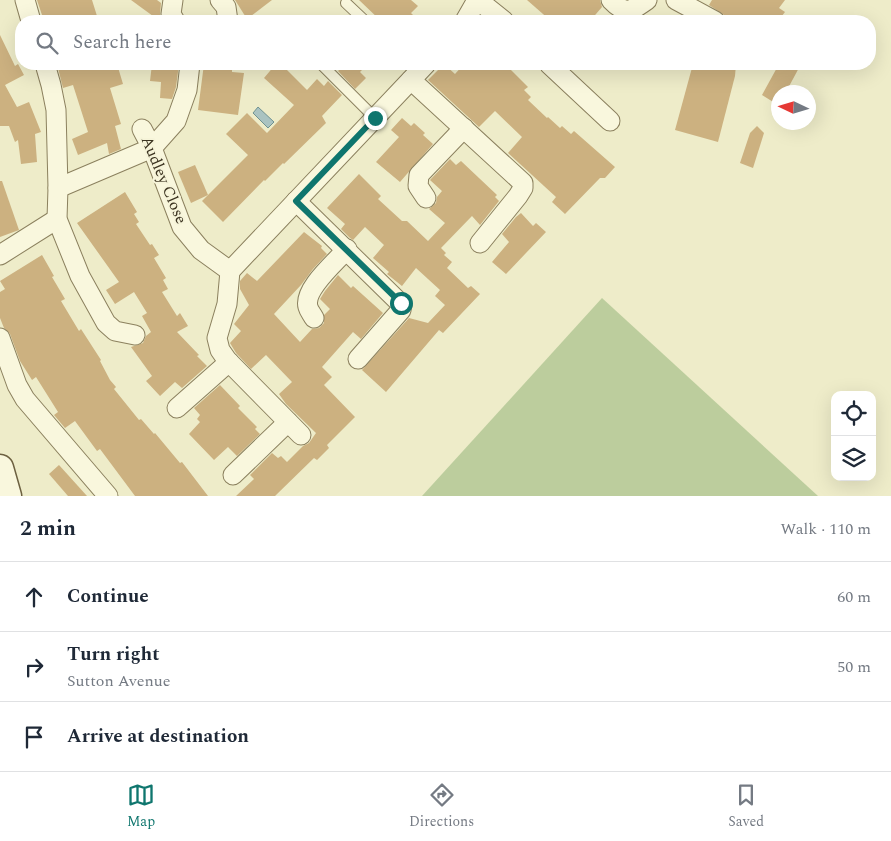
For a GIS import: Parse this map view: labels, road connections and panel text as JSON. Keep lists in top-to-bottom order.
{
  "streets": {
    "street": ["Audley Close"]
  },
  "north": "left",
  "page": {
    "search": "Search here",
    "heading": ["2 min", "Walk · 110 m"],
    "list": [
      ["Continue", "60 m"],
      ["Turn right", "Sutton Avenue", "50 m"],
      "Arrive at destination"
    ],
    "nav": ["Map", "Directions", "Saved"]
  }
}
